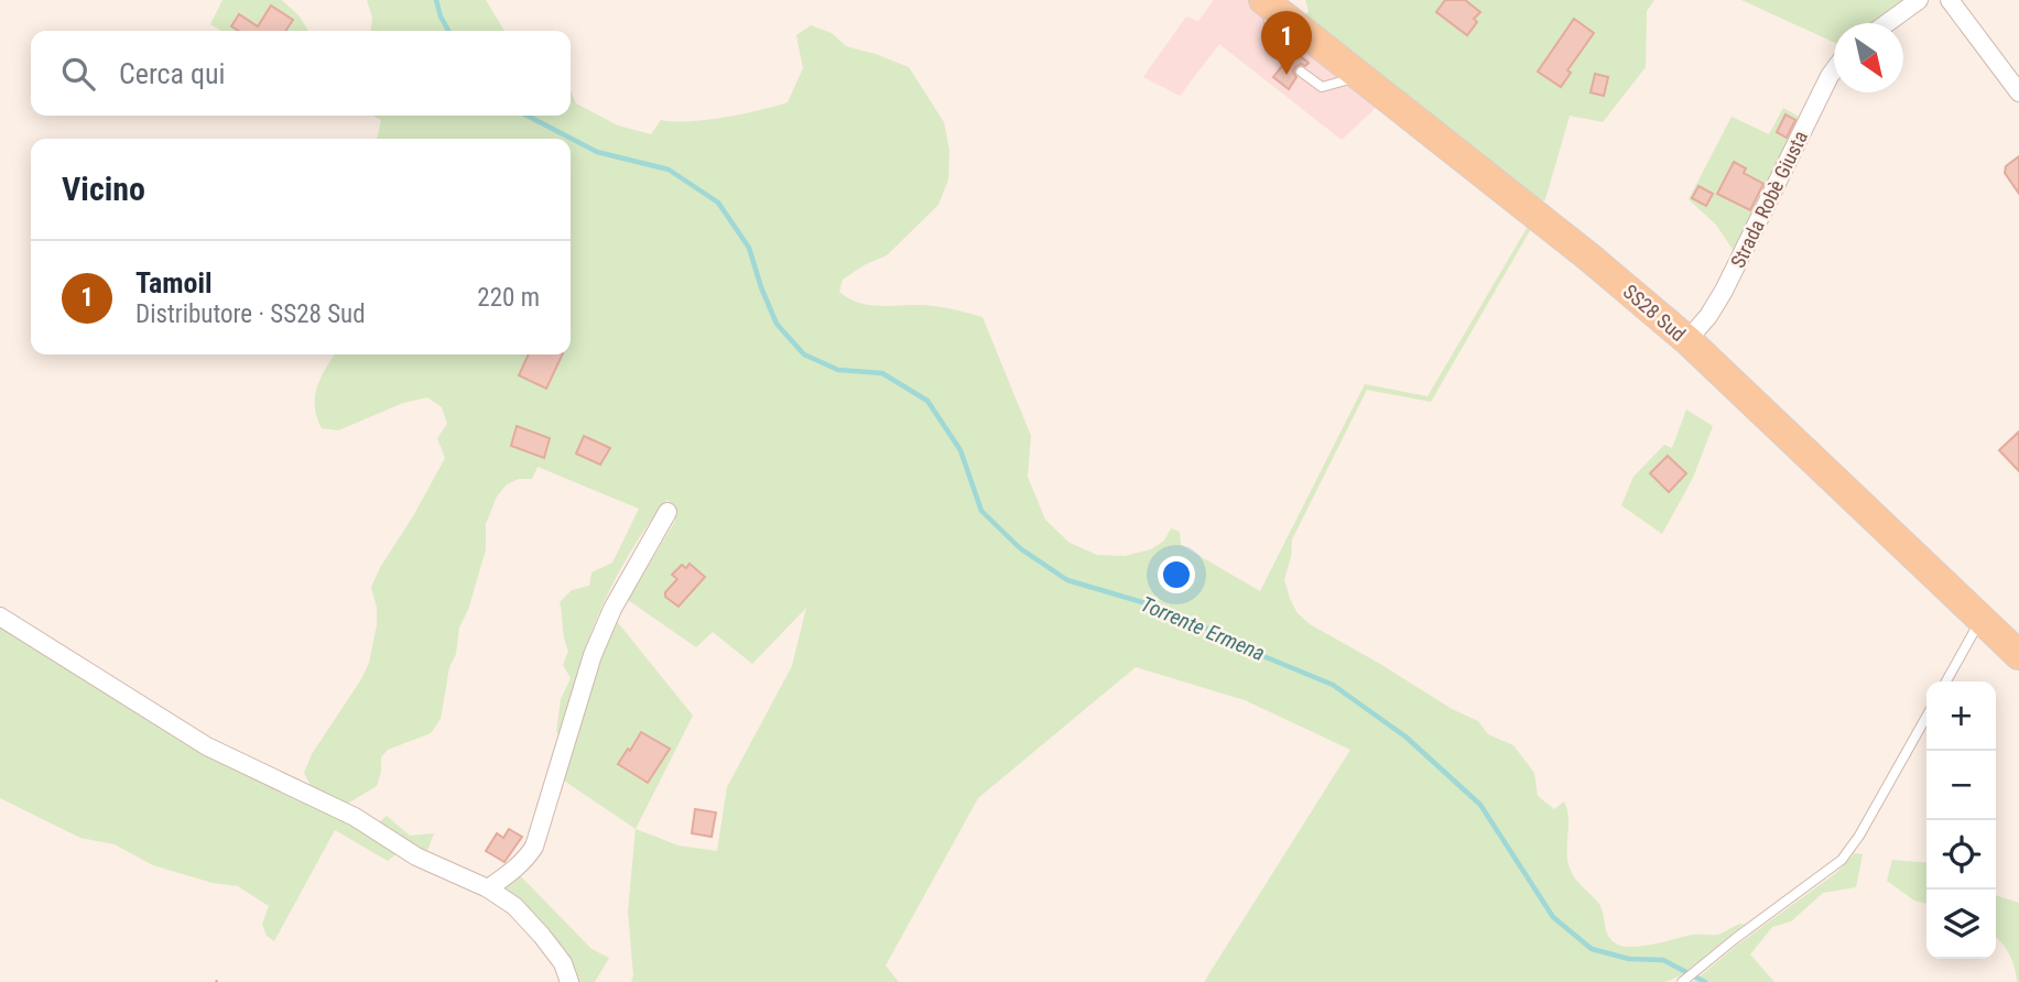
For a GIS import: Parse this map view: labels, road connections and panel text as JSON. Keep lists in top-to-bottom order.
{
  "streets": {
    "main road": ["SS28 Sud"],
    "street": ["Strada Robè Giusta"]
  },
  "crossings": [
    ["Strada Robè Giusta", "SS28 Sud"]
  ],
  "water": ["Torrente Ermena"],
  "north": "bottom right",
  "page": {
    "pins": "1",
    "search": "Cerca qui",
    "heading": "Vicino",
    "list": [
      {
        "mark": "1",
        "name": "Tamoil",
        "note": "Distributore · SS28 Sud",
        "value": "220 m"
      }
    ],
    "map_buttons": ["+", "−"]
  }
}
